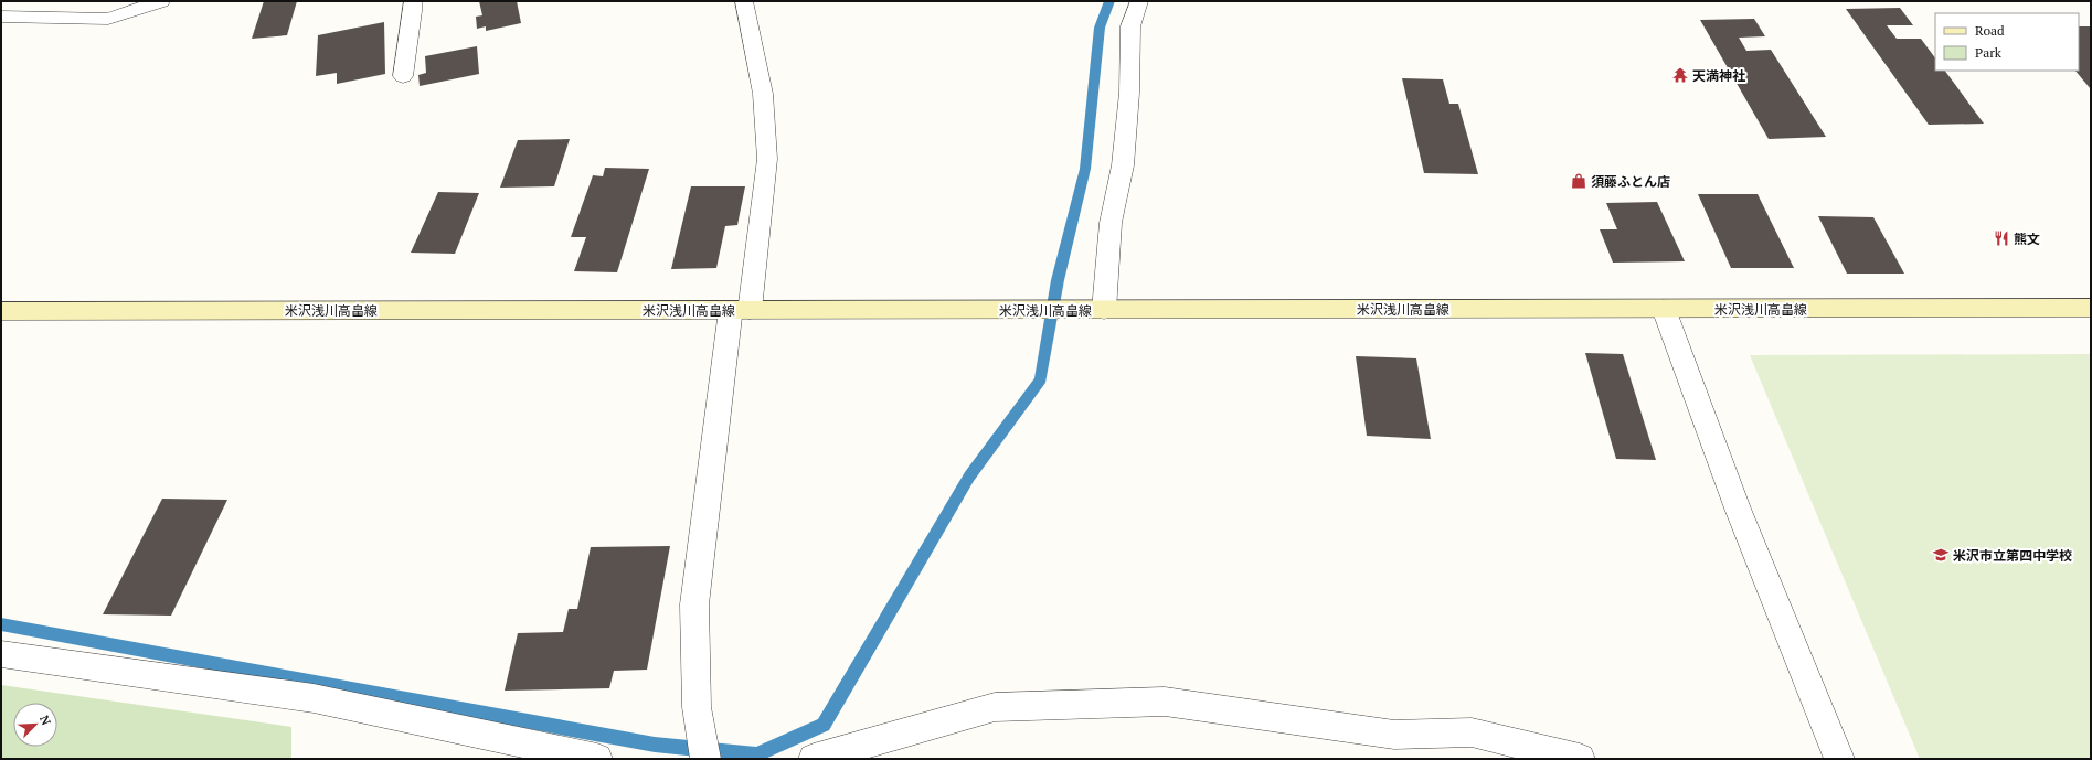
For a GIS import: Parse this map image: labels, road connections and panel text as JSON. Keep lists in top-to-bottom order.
{
  "streets": {
    "main road": ["米沢浅川高畠線"]
  },
  "places": {
    "temple": ["天満神社"],
    "shop": ["須藤ふとん店"],
    "restaurant": ["熊文"],
    "school or university": ["米沢市立第四中学校"]
  },
  "legend": ["Road", "Park"],
  "north": "top right"
}
